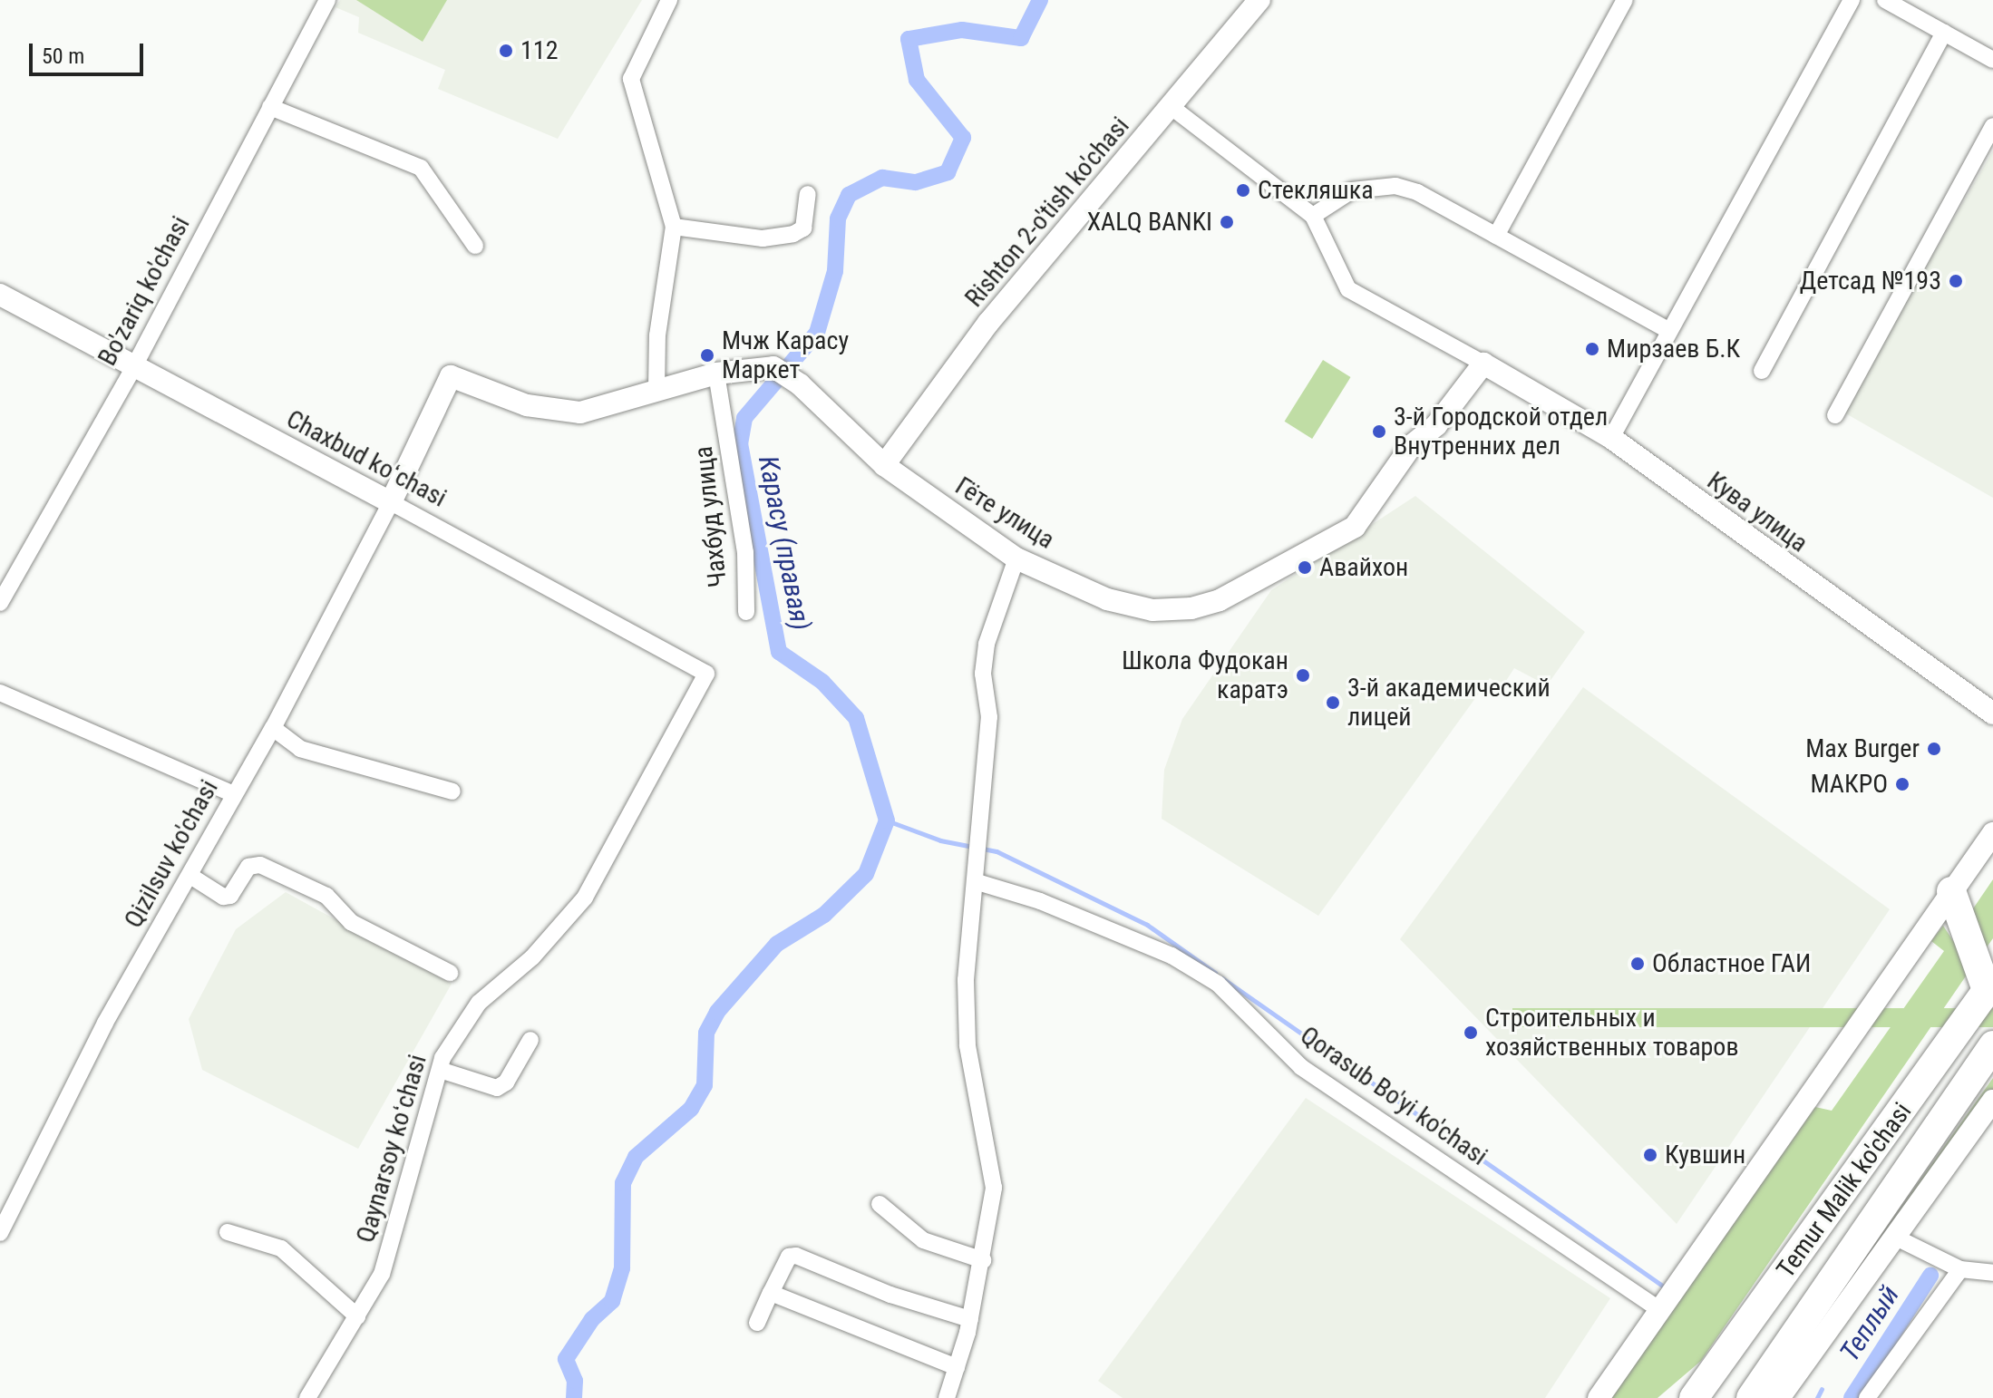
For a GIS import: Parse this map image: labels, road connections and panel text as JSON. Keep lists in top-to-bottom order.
{
  "streets": {
    "highway": ["Temur Malik ko'chasi"],
    "street": [
      "Rishton 2-o'tish ko'chasi",
      "Bo'zariq ko'chasi",
      "Chaxbud koʻchasi",
      "Кува улица",
      "Гёте улица",
      "Чахбуд улица",
      "Qizilsuv ko'chasi",
      "Qorasub Bo'yi ko'chasi",
      "Qaynarsoy koʻchasi"
    ]
  },
  "crossings": [
    ["Rishton 2-o'tish ko'chasi", "Гёте улица"],
    ["Bo'zariq ko'chasi", "Chaxbud koʻchasi"],
    ["Chaxbud koʻchasi", "Гёте улица"],
    ["Chaxbud koʻchasi", "Qizilsuv ko'chasi"],
    ["Chaxbud koʻchasi", "Qaynarsoy koʻchasi"],
    ["Кува улица", "Гёте улица"],
    ["Гёте улица", "Чахбуд улица"],
    ["Гёте улица", "Qizilsuv ko'chasi"]
  ],
  "water": ["Карасу (правая)", "Теплый"],
  "places": [
    "112",
    "Стекляшка",
    "XALQ BANKI",
    "Детсад №193",
    "Мирзаев Б.К",
    "Мчж Карасу Маркет",
    "3-й Городской отдел Внутренних дел",
    "Авайхон",
    "Школа Фудокан каратэ",
    "3-й академический лицей",
    "Max Burger",
    "МАКРО",
    "Областное ГАИ",
    "Строительных и хозяйственных товаров",
    "Кувшин"
  ],
  "scale_bar": "50 m"
}
